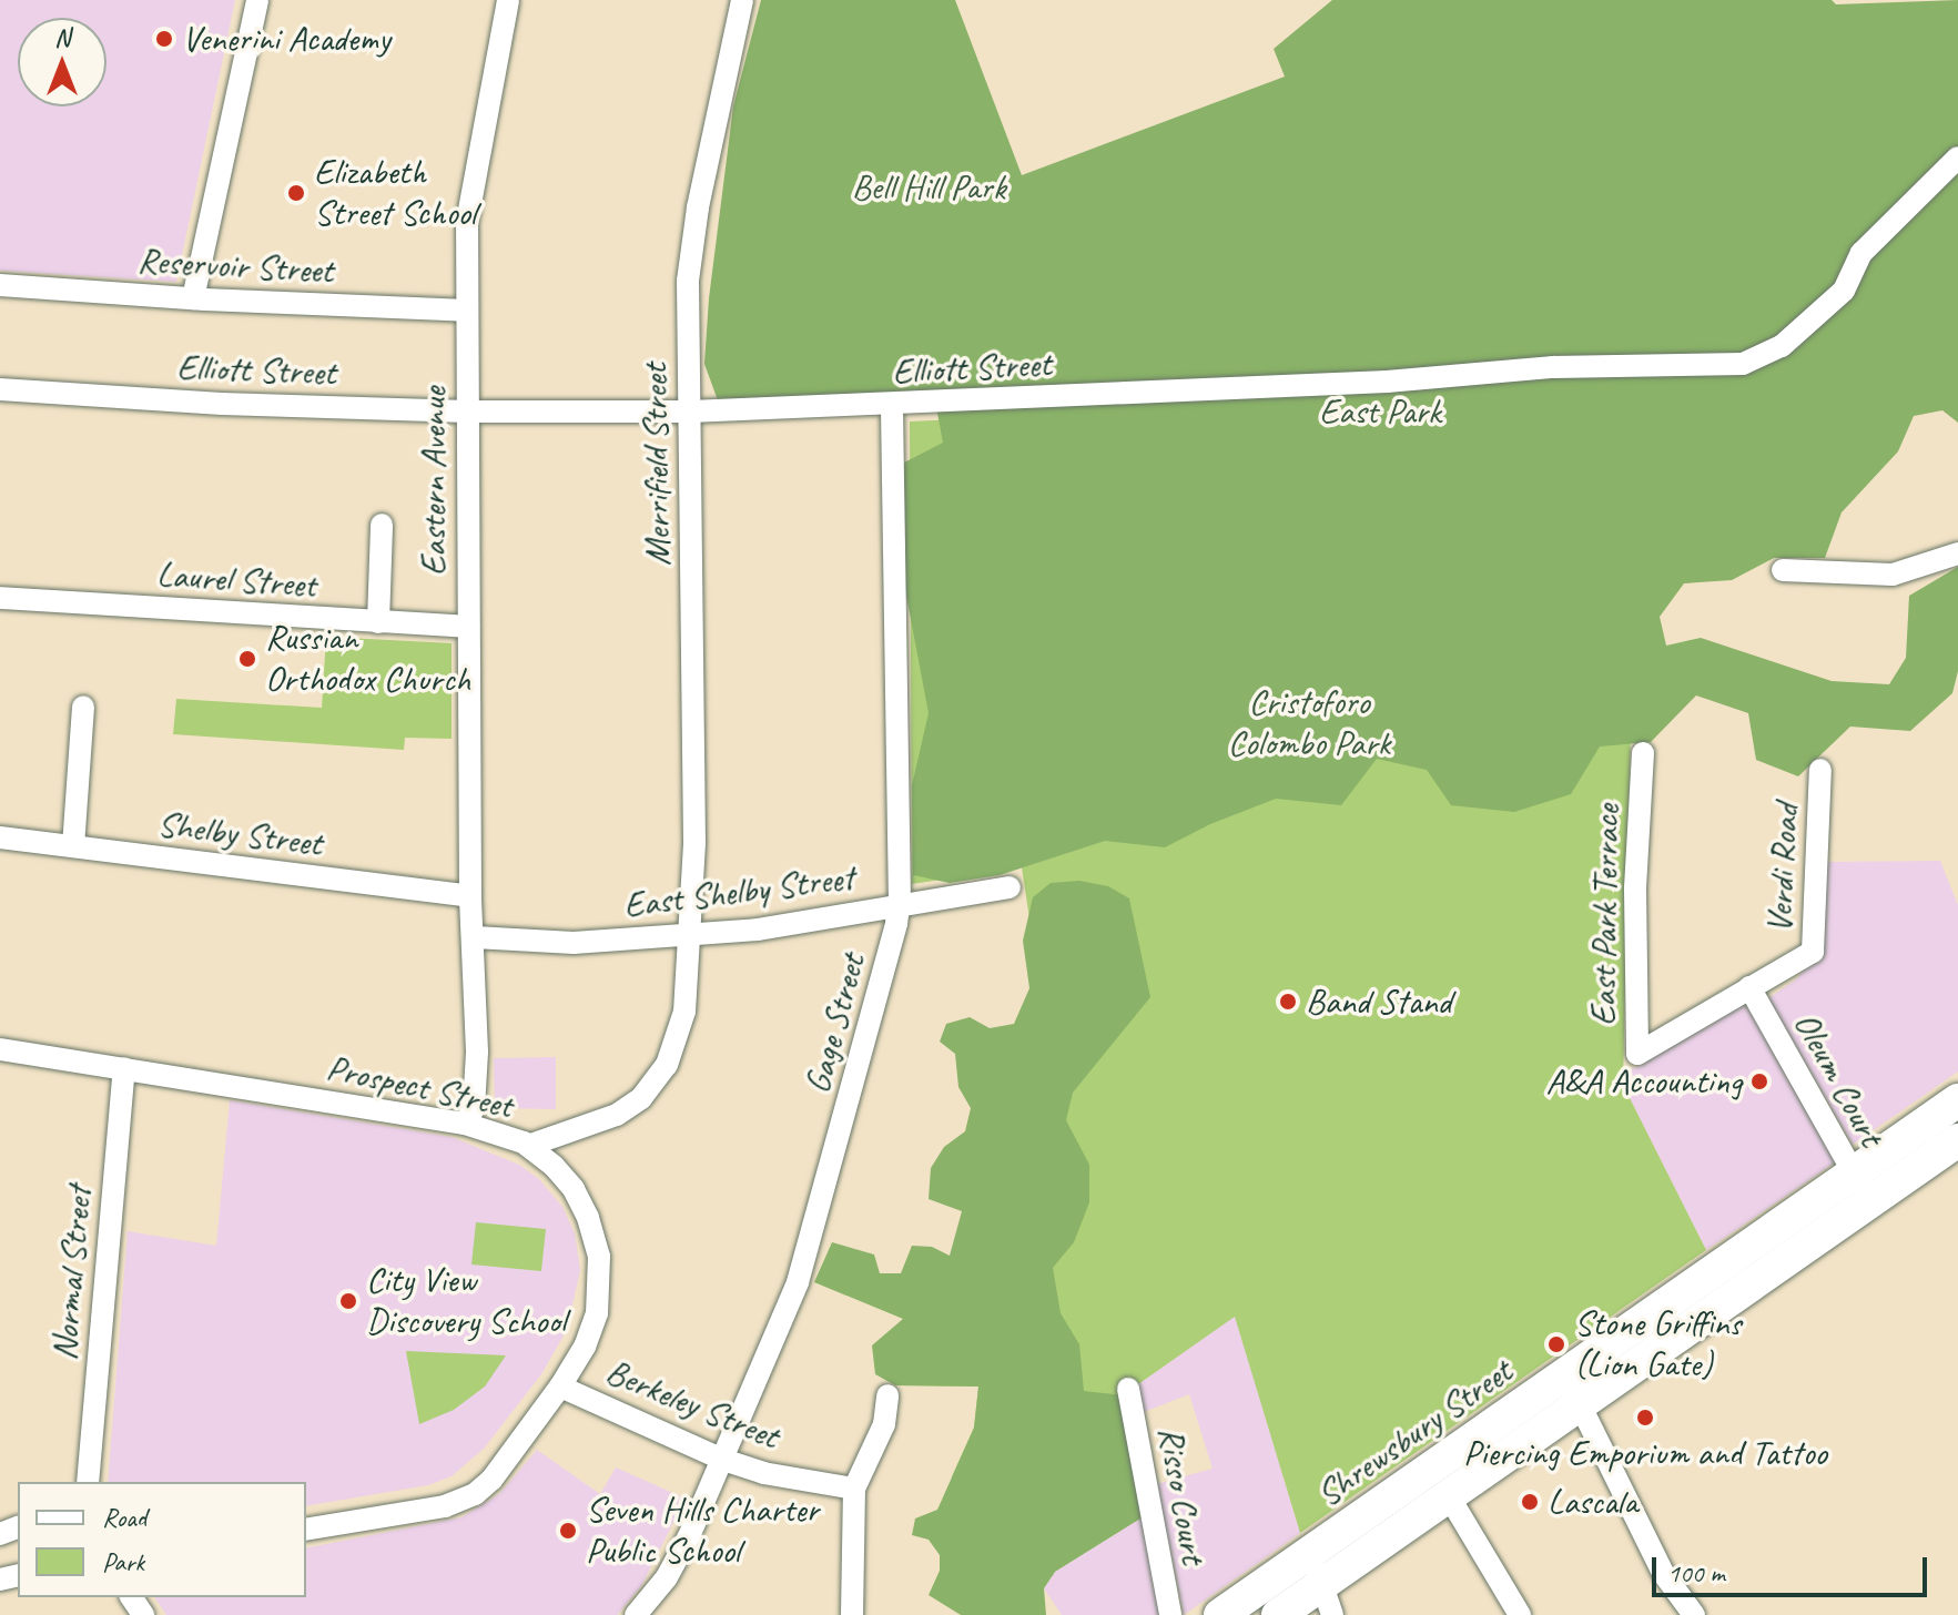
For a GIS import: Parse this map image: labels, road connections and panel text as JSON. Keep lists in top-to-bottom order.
{
  "streets": {
    "main road": ["Shrewsbury Street"],
    "street": [
      "Reservoir Street",
      "Elliott Street",
      "Merrifield Street",
      "Eastern Avenue",
      "Laurel Street",
      "Shelby Street",
      "Verdi Road",
      "East Shelby Street",
      "East Park Terrace",
      "Gage Street",
      "Oleum Court",
      "Prospect Street",
      "Normal Street",
      "Berkeley Street",
      "Risso Court"
    ]
  },
  "crossings": [
    ["Reservoir Street", "Eastern Avenue"],
    ["Elliott Street", "Merrifield Street"],
    ["Elliott Street", "Eastern Avenue"],
    ["Elliott Street", "Gage Street"],
    ["Merrifield Street", "East Shelby Street"],
    ["Merrifield Street", "Prospect Street"],
    ["Eastern Avenue", "Laurel Street"],
    ["Eastern Avenue", "Shelby Street"],
    ["Eastern Avenue", "East Shelby Street"],
    ["Eastern Avenue", "Prospect Street"],
    ["Verdi Road", "East Park Terrace"],
    ["Verdi Road", "Oleum Court"],
    ["East Shelby Street", "Gage Street"],
    ["East Shelby Street", "Prospect Street"],
    ["East Park Terrace", "Oleum Court"],
    ["Gage Street", "Berkeley Street"],
    ["Oleum Court", "Shrewsbury Street"],
    ["Prospect Street", "Normal Street"]
  ],
  "parks": ["Bell Hill Park", "East Park", "Cristoforo Colombo Park"],
  "places": [
    "Venerini Academy",
    "Elizabeth Street School",
    "Russian Orthodox Church",
    "Band Stand",
    "A&A Accounting",
    "City View Discovery School",
    "Stone Griffins (Lion Gate)",
    "Piercing Emporium and Tattoo",
    "Lascala",
    "Seven Hills Charter Public School"
  ],
  "legend": ["Road", "Park"],
  "scale_bar": "100 m",
  "north": "top"
}
